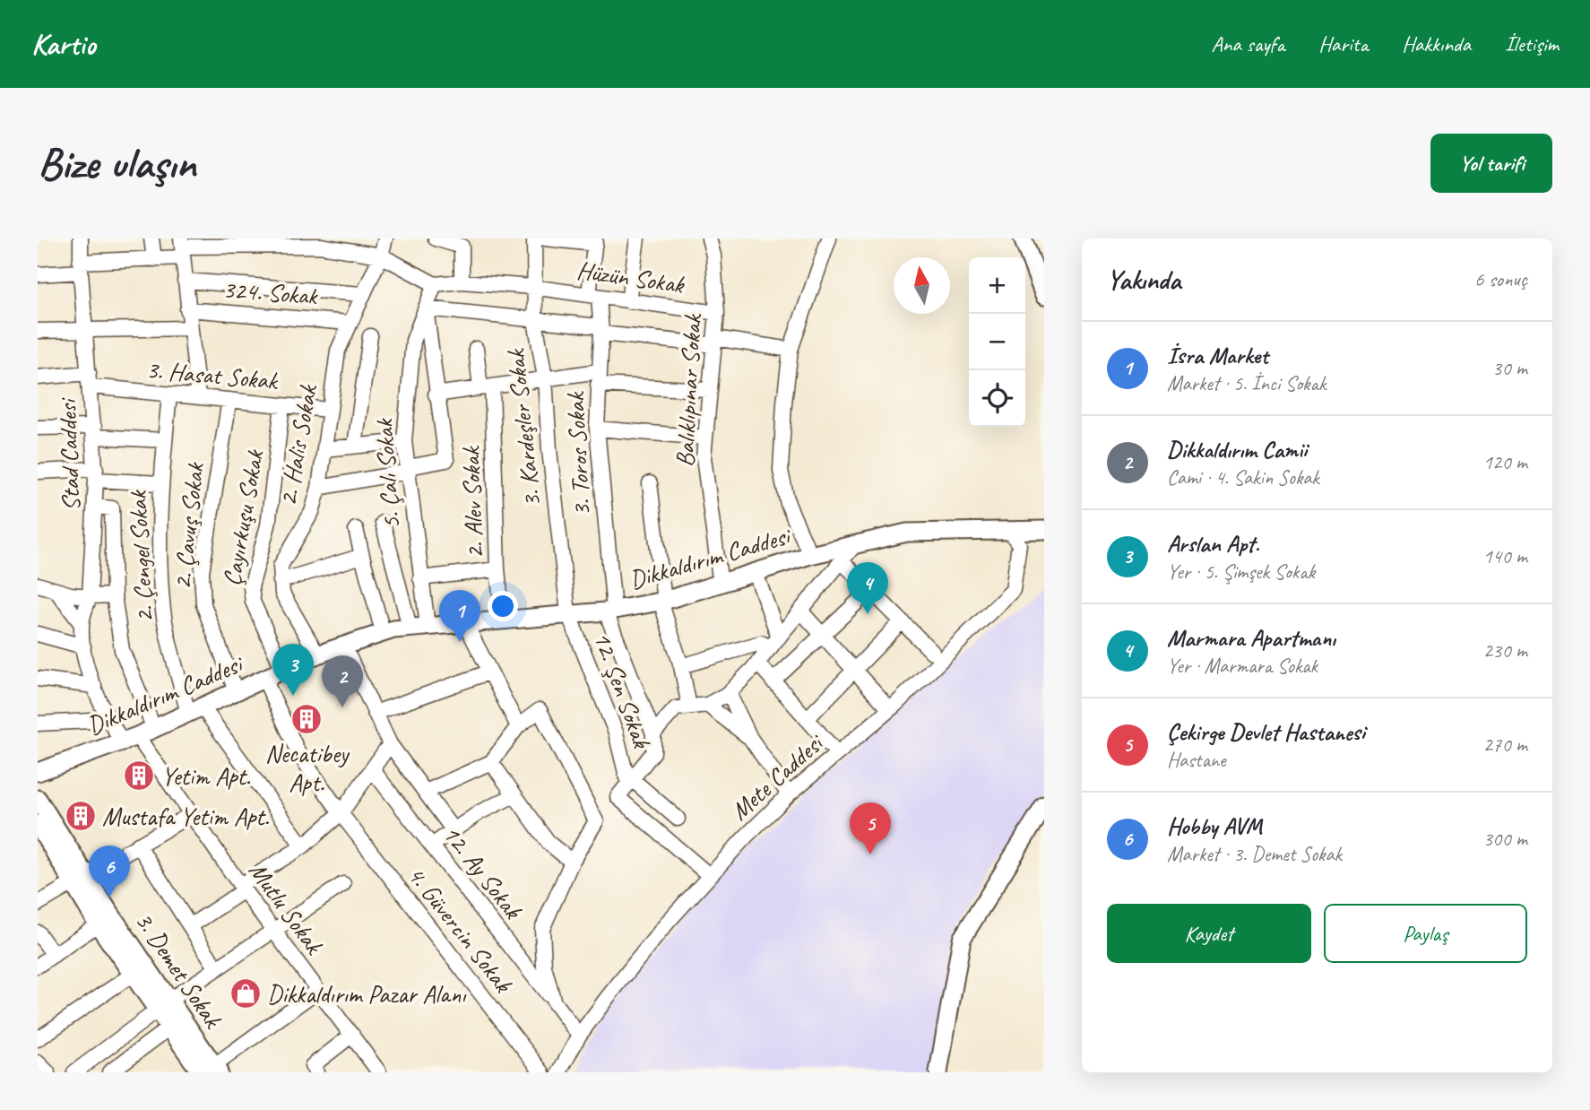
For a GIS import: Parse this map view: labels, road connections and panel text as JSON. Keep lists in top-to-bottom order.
{
  "streets": {
    "main road": ["Dikkaldırım Caddesi", "3. Demet Sokak"],
    "street": [
      "Hüzün Sokak",
      "324. Sokak",
      "3. Hasat Sokak",
      "Balıklıpınar Sokak",
      "3. Kardeşler Sokak",
      "2. Halis Sokak",
      "3. Toros Sokak",
      "Stad Caddesi",
      "5. Çalı Sokak",
      "2. Alev Sokak",
      "Çayırkuşu Sokak",
      "2. Çavuş Sokak",
      "2. Çengel Sokak",
      "12. Şen Sokak",
      "Mete Caddesi",
      "12. Ay Sokak",
      "Mutlu Sokak",
      "4. Güvercin Sokak"
    ]
  },
  "crossings": [
    ["Hüzün Sokak", "Balıklıpınar Sokak"],
    ["Hüzün Sokak", "3. Kardeşler Sokak"],
    ["Hüzün Sokak", "3. Toros Sokak"],
    ["Hüzün Sokak", "5. Çalı Sokak"],
    ["324. Sokak", "2. Halis Sokak"],
    ["3. Hasat Sokak", "2. Halis Sokak"],
    ["3. Hasat Sokak", "Stad Caddesi"],
    ["3. Hasat Sokak", "Çayırkuşu Sokak"],
    ["3. Hasat Sokak", "2. Çavuş Sokak"],
    ["3. Hasat Sokak", "2. Çengel Sokak"],
    ["Balıklıpınar Sokak", "Dikkaldırım Caddesi"],
    ["3. Kardeşler Sokak", "Dikkaldırım Caddesi"],
    ["3. Kardeşler Sokak", "12. Şen Sokak"],
    ["3. Toros Sokak", "Dikkaldırım Caddesi"],
    ["Stad Caddesi", "Mutlu Sokak"],
    ["5. Çalı Sokak", "Dikkaldırım Caddesi"],
    ["2. Alev Sokak", "Dikkaldırım Caddesi"],
    ["Çayırkuşu Sokak", "Dikkaldırım Caddesi"],
    ["2. Çavuş Sokak", "Dikkaldırım Caddesi"],
    ["2. Çengel Sokak", "Dikkaldırım Caddesi"],
    ["Dikkaldırım Caddesi", "12. Şen Sokak"],
    ["Dikkaldırım Caddesi", "Mete Caddesi"],
    ["Dikkaldırım Caddesi", "Mutlu Sokak"],
    ["Dikkaldırım Caddesi", "4. Güvercin Sokak"],
    ["Mete Caddesi", "12. Ay Sokak"]
  ],
  "places": {
    "building": ["Necatibey Apt.", "Yetim Apt.", "Mustafa Yetim Apt."],
    "shop": ["Dikkaldırım Pazar Alanı"]
  },
  "north": "top",
  "page": {
    "header": "Kartio",
    "nav": [
      "Ana sayfa",
      "Harita",
      "Hakkında",
      "İletişim"
    ],
    "buttons": [
      "Yol tarifi",
      ["Kaydet", "Paylaş"]
    ],
    "title": "Bize ulaşın",
    "heading": ["Yakında", "6 sonuç"],
    "map_buttons": ["+", "−"],
    "list": [
      {
        "mark": "1",
        "name": "İsra Market",
        "note": "Market · 5. İnci Sokak",
        "value": "30 m"
      },
      {
        "mark": "2",
        "name": "Dikkaldırım Camii",
        "note": "Cami · 4. Sakin Sokak",
        "value": "120 m"
      },
      {
        "mark": "3",
        "name": "Arslan Apt.",
        "note": "Yer · 5. Şimşek Sokak",
        "value": "140 m"
      },
      {
        "mark": "4",
        "name": "Marmara Apartmanı",
        "note": "Yer · Marmara Sokak",
        "value": "230 m"
      },
      {
        "mark": "5",
        "name": "Çekirge Devlet Hastanesi",
        "note": "Hastane",
        "value": "270 m"
      },
      {
        "mark": "6",
        "name": "Hobby AVM",
        "note": "Market · 3. Demet Sokak",
        "value": "300 m"
      }
    ],
    "pins": [
      "4",
      "1",
      "3",
      "2",
      "5",
      "6"
    ]
  }
}
